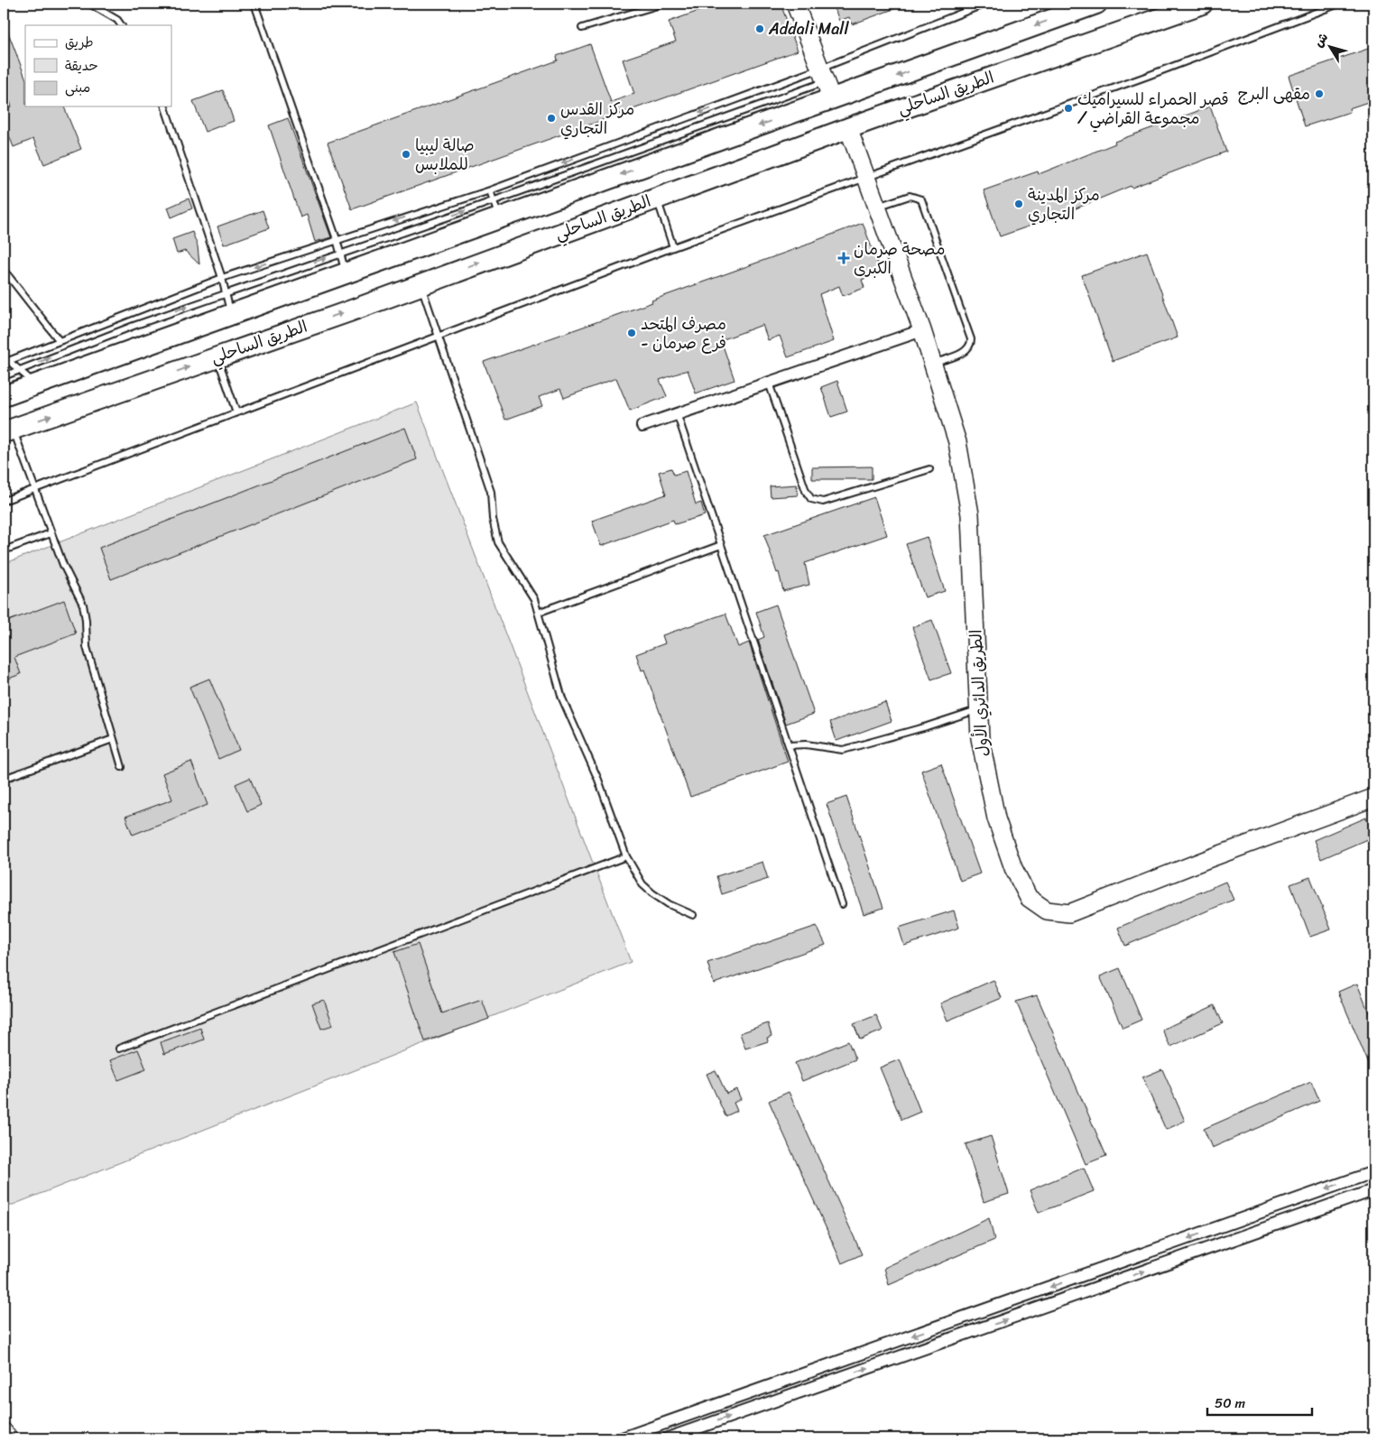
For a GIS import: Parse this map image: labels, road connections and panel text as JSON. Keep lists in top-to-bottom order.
{
  "streets": {
    "highway": ["الطريق الساحلي"],
    "main road": ["الطريق الدائري الأول"]
  },
  "crossings": [
    ["الطريق الساحلي", "الطريق الدائري الأول"]
  ],
  "places": {
    "other": [
      "Addali Mall",
      "مقهى البرج",
      "قصر الحمراء للسيراميك / مجموعة القراضي",
      "مركز القدس التجاري",
      "صالة ليبيا للملابس",
      "مركز المدينة التجاري",
      "مصرف المتحد - فرع صرمان"
    ],
    "health": ["مصحة صرمان الكبرى"]
  },
  "legend": ["طريق", "حديقة", "مبنى"],
  "scale_bar": "50 m",
  "north": "top left"
}
